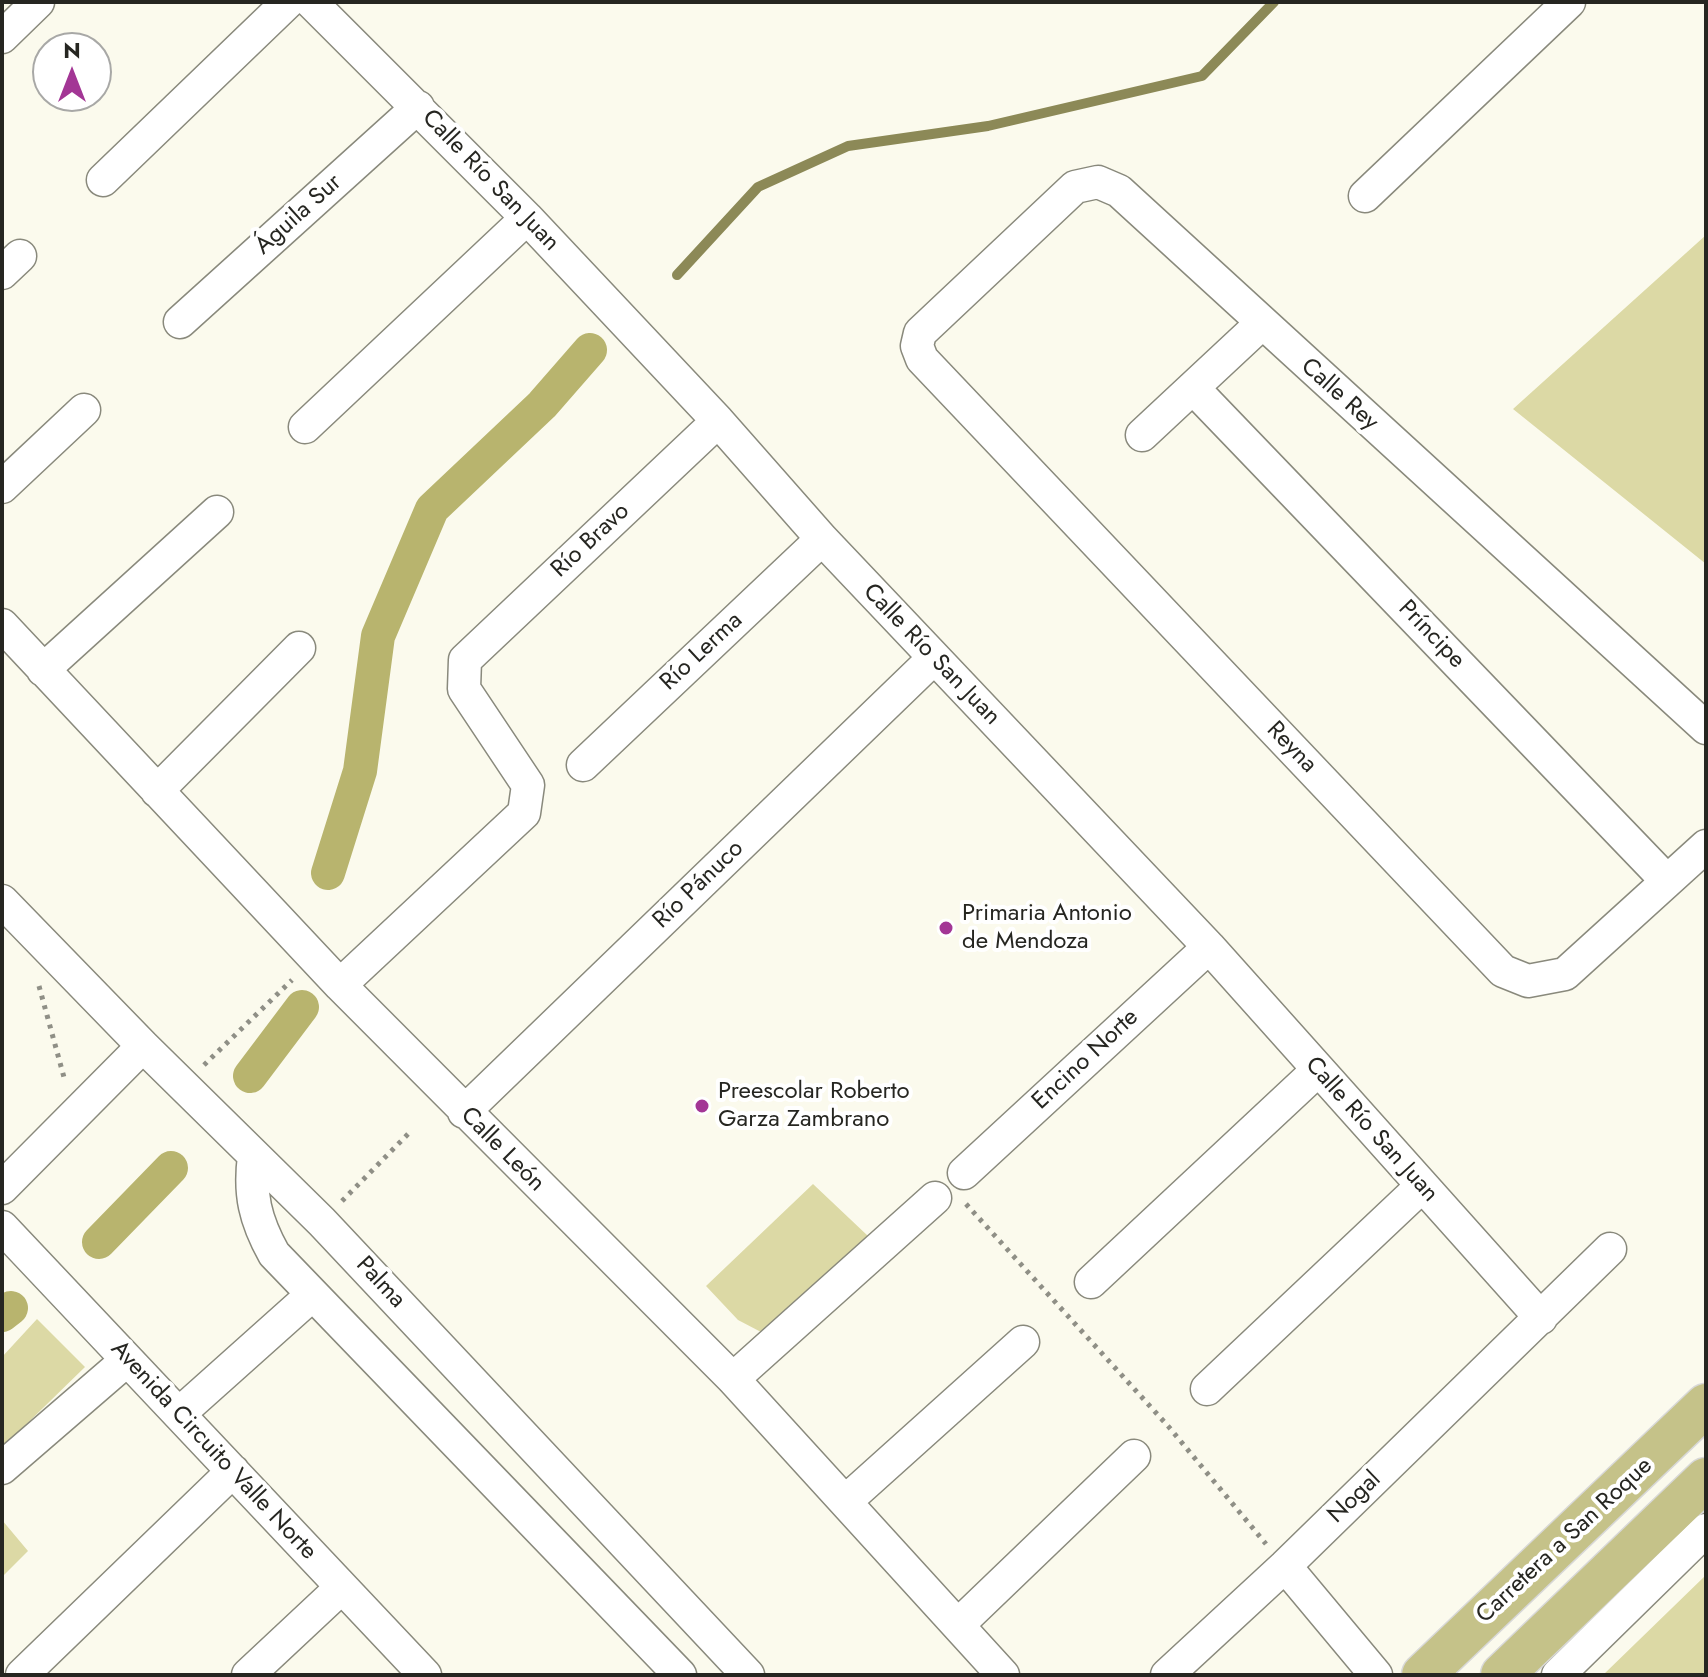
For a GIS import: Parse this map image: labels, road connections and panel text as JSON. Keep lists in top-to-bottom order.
{
  "streets": {
    "main road": ["Carretera a San Roque"],
    "street": [
      "Calle Río San Juan",
      "Águila Sur",
      "Calle Rey",
      "Río Bravo",
      "Príncipe",
      "Río Lerma",
      "Reyna",
      "Río Pánuco",
      "Encino Norte",
      "Calle León",
      "Palma",
      "Avenida Circuito Valle Norte",
      "Nogal"
    ]
  },
  "crossings": [
    ["Calle Río San Juan", "Águila Sur"],
    ["Calle Río San Juan", "Río Bravo"],
    ["Calle Río San Juan", "Río Lerma"],
    ["Calle Río San Juan", "Río Pánuco"],
    ["Calle Río San Juan", "Encino Norte"],
    ["Calle Río San Juan", "Nogal"],
    ["Calle Rey", "Reyna"],
    ["Río Bravo", "Calle León"],
    ["Príncipe", "Reyna"],
    ["Río Pánuco", "Calle León"],
    ["Encino Norte", "Calle León"]
  ],
  "places": ["Primaria Antonio de Mendoza", "Preescolar Roberto Garza Zambrano"],
  "north": "top"
}
